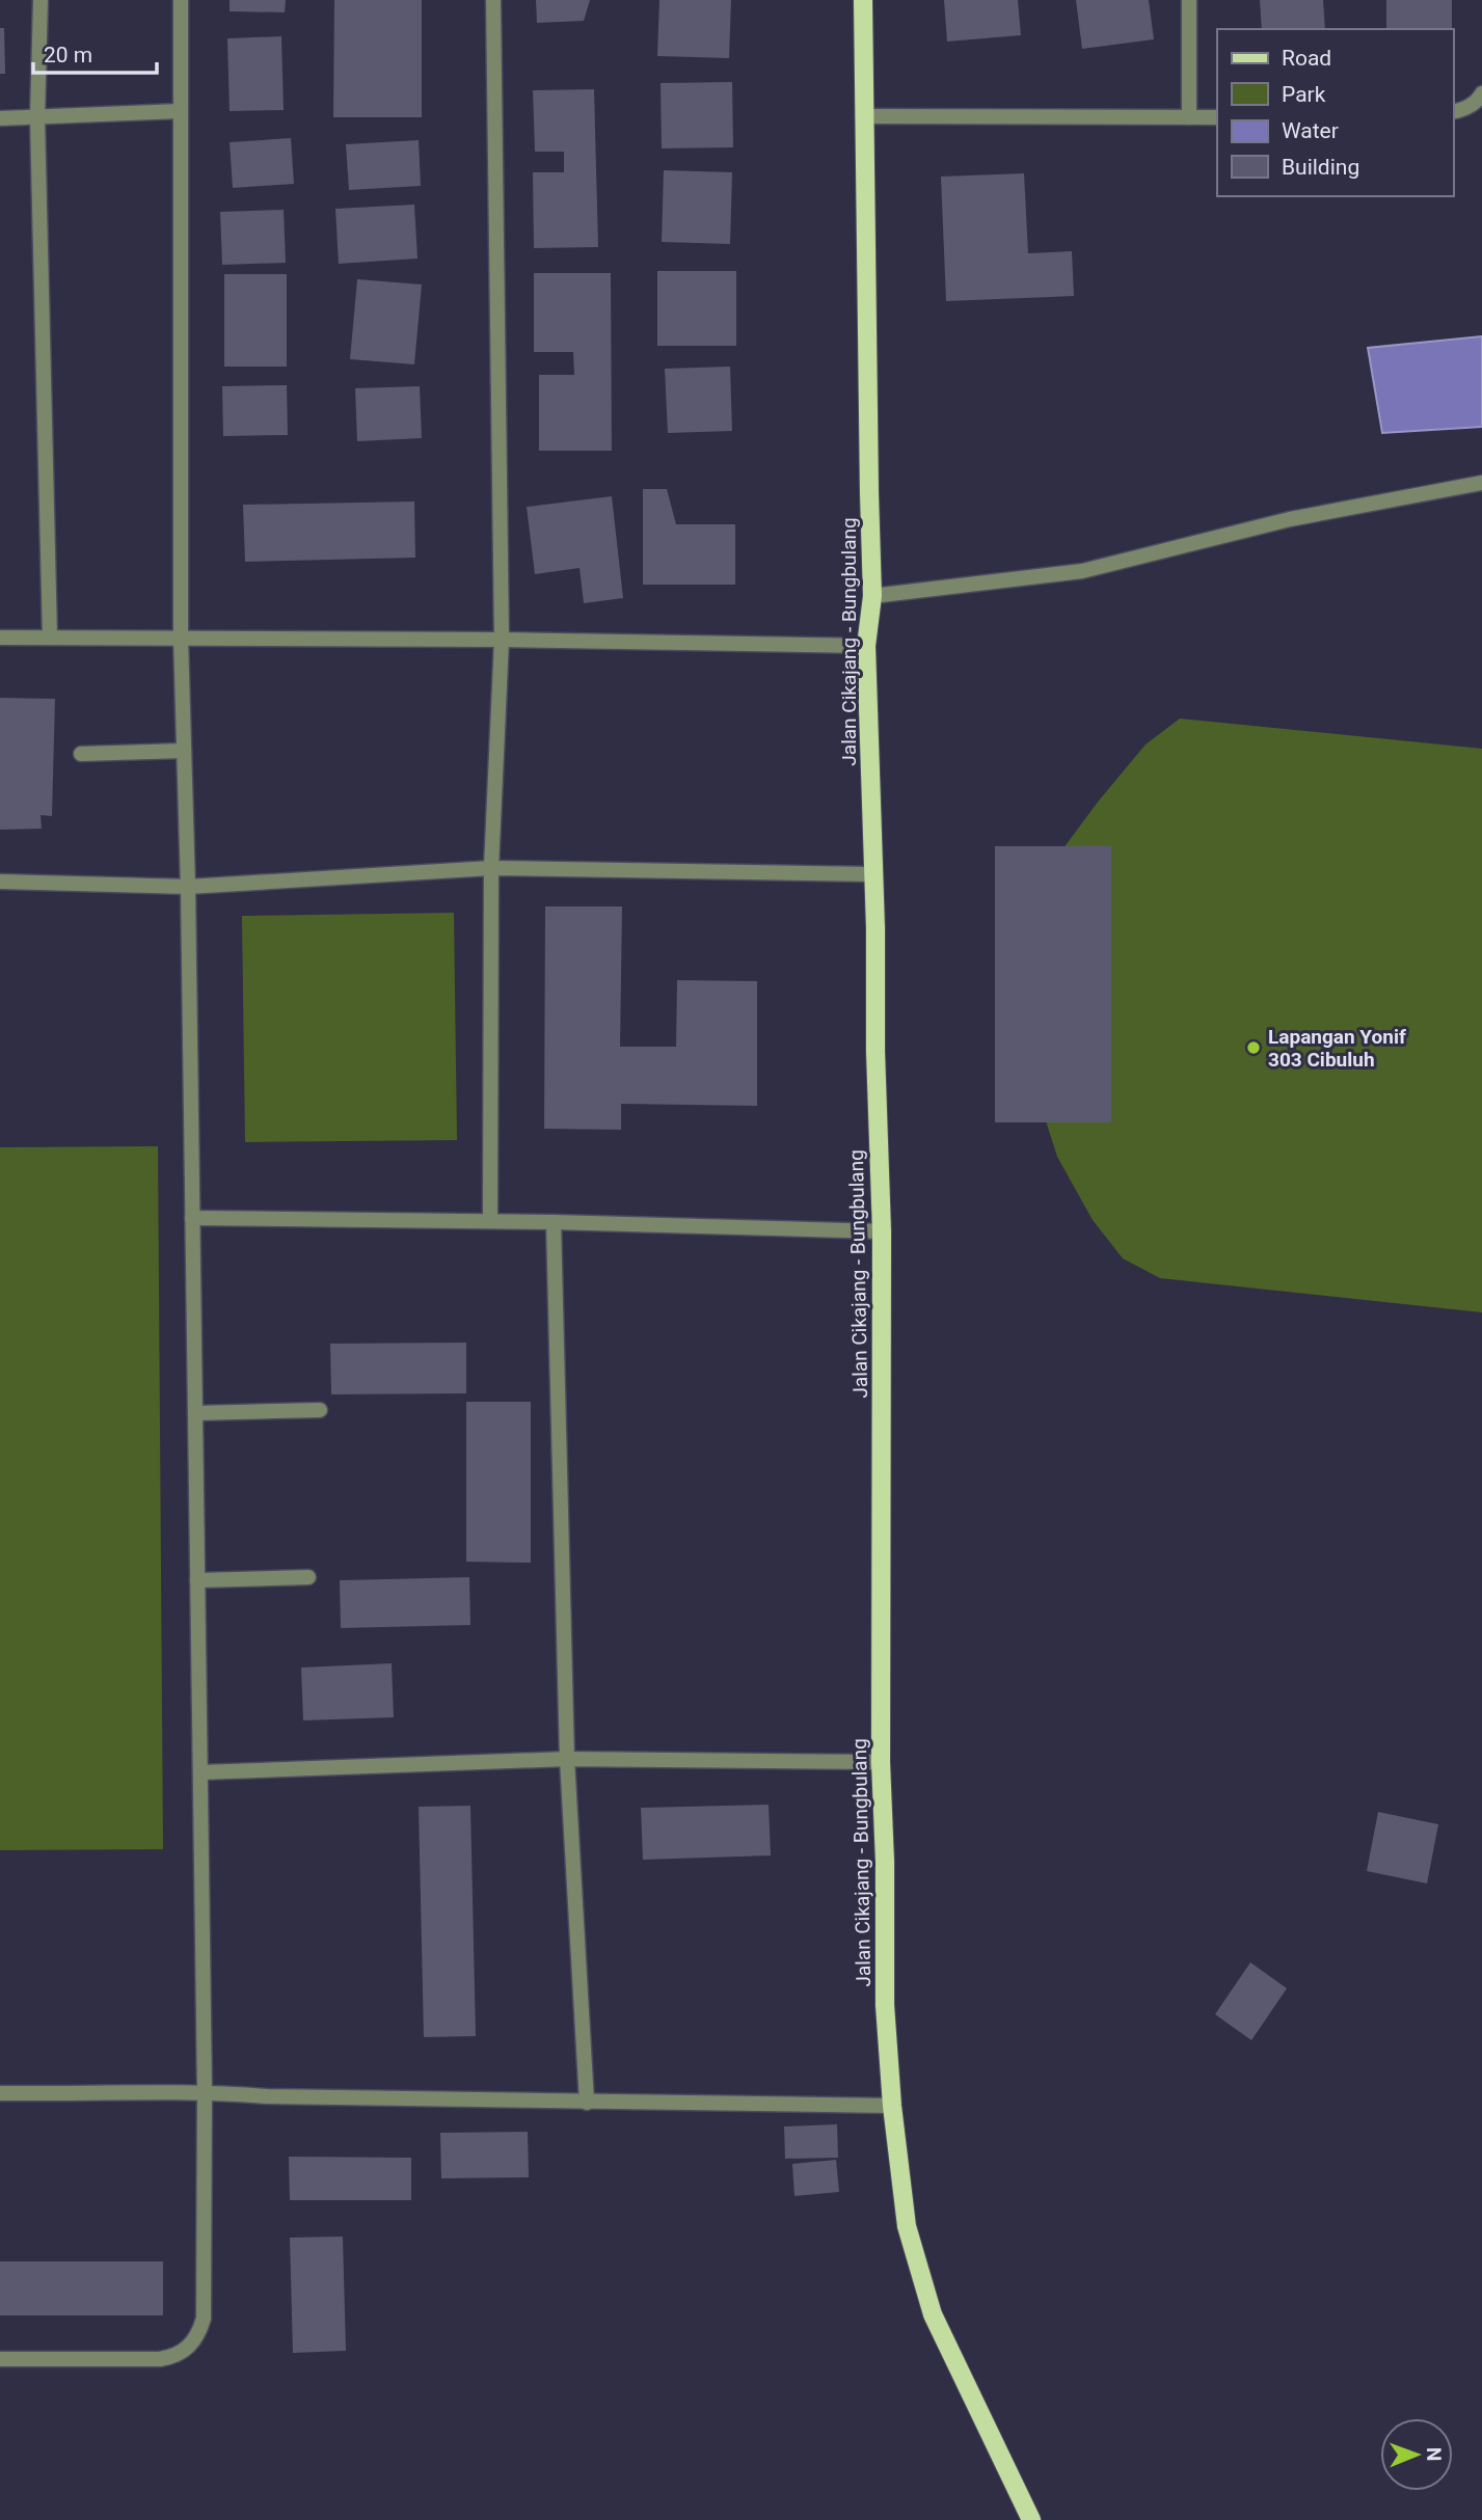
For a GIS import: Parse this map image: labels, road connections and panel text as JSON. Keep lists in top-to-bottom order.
{
  "streets": {
    "main road": ["Jalan Cikajang - Bungbulang"]
  },
  "places": ["Lapangan Yonif 303 Cibuluh"],
  "legend": [
    "Road",
    "Park",
    "Water",
    "Building"
  ],
  "scale_bar": "20 m",
  "north": "right"
}
